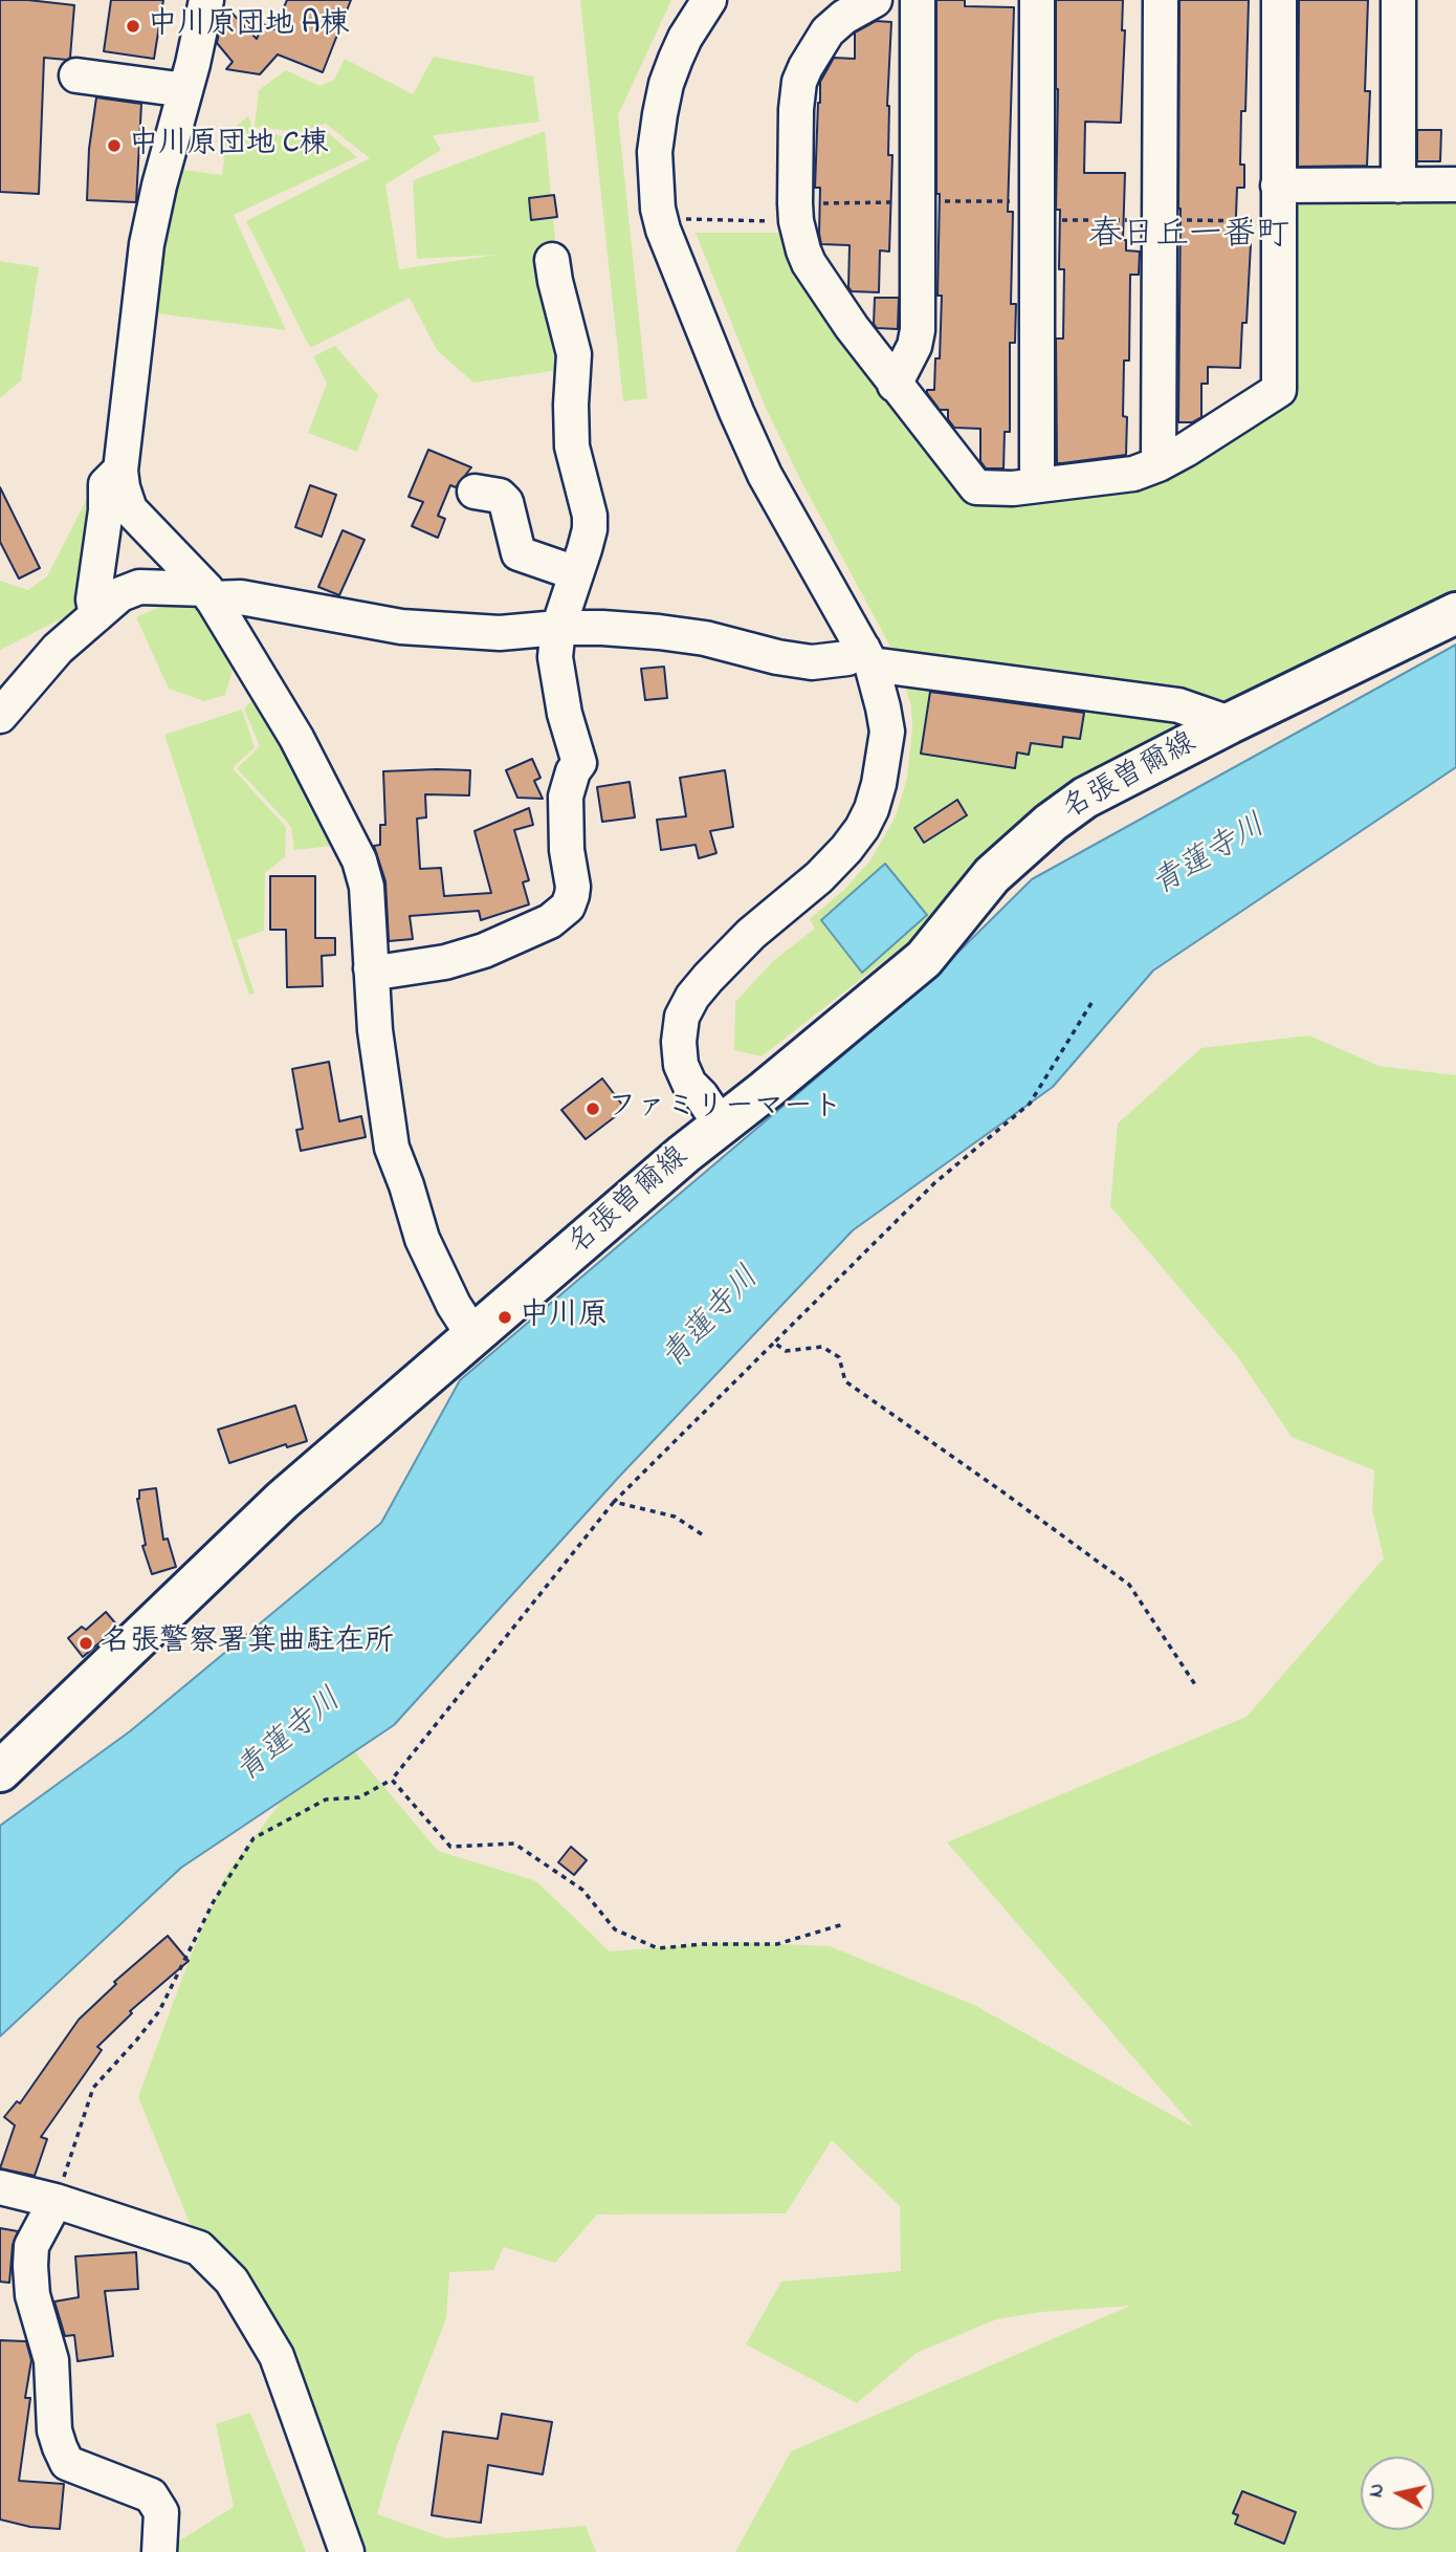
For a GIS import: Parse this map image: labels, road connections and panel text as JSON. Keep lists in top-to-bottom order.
{
  "streets": {
    "main road": ["名張曽爾線"]
  },
  "districts": ["春日丘一番町"],
  "water": ["青蓮寺川"],
  "places": [
    "中川原団地 A棟",
    "中川原団地 C棟",
    "ファミリーマート",
    "中川原",
    "名張警察署箕曲駐在所"
  ],
  "north": "left"
}
